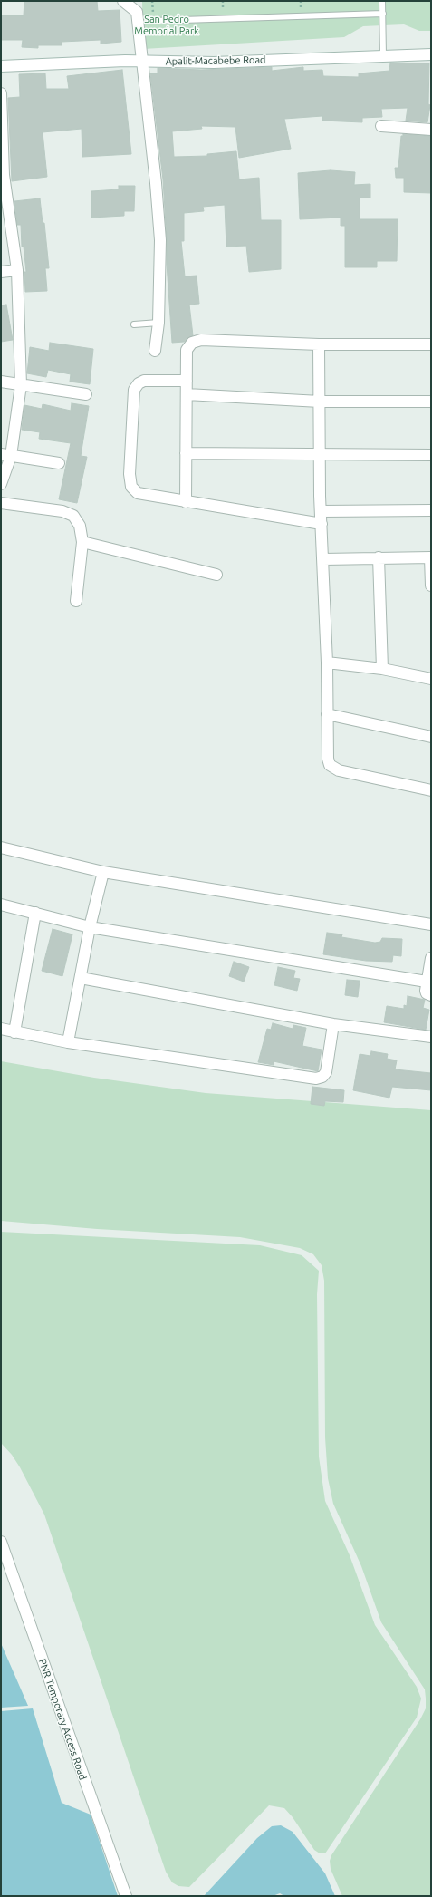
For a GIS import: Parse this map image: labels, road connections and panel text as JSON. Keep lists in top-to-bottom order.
{
  "streets": {
    "street": ["Apalit-Macabebe Road", "PNR Temporary Access Road"]
  },
  "parks": ["San Pedro Memorial Park"]
}
